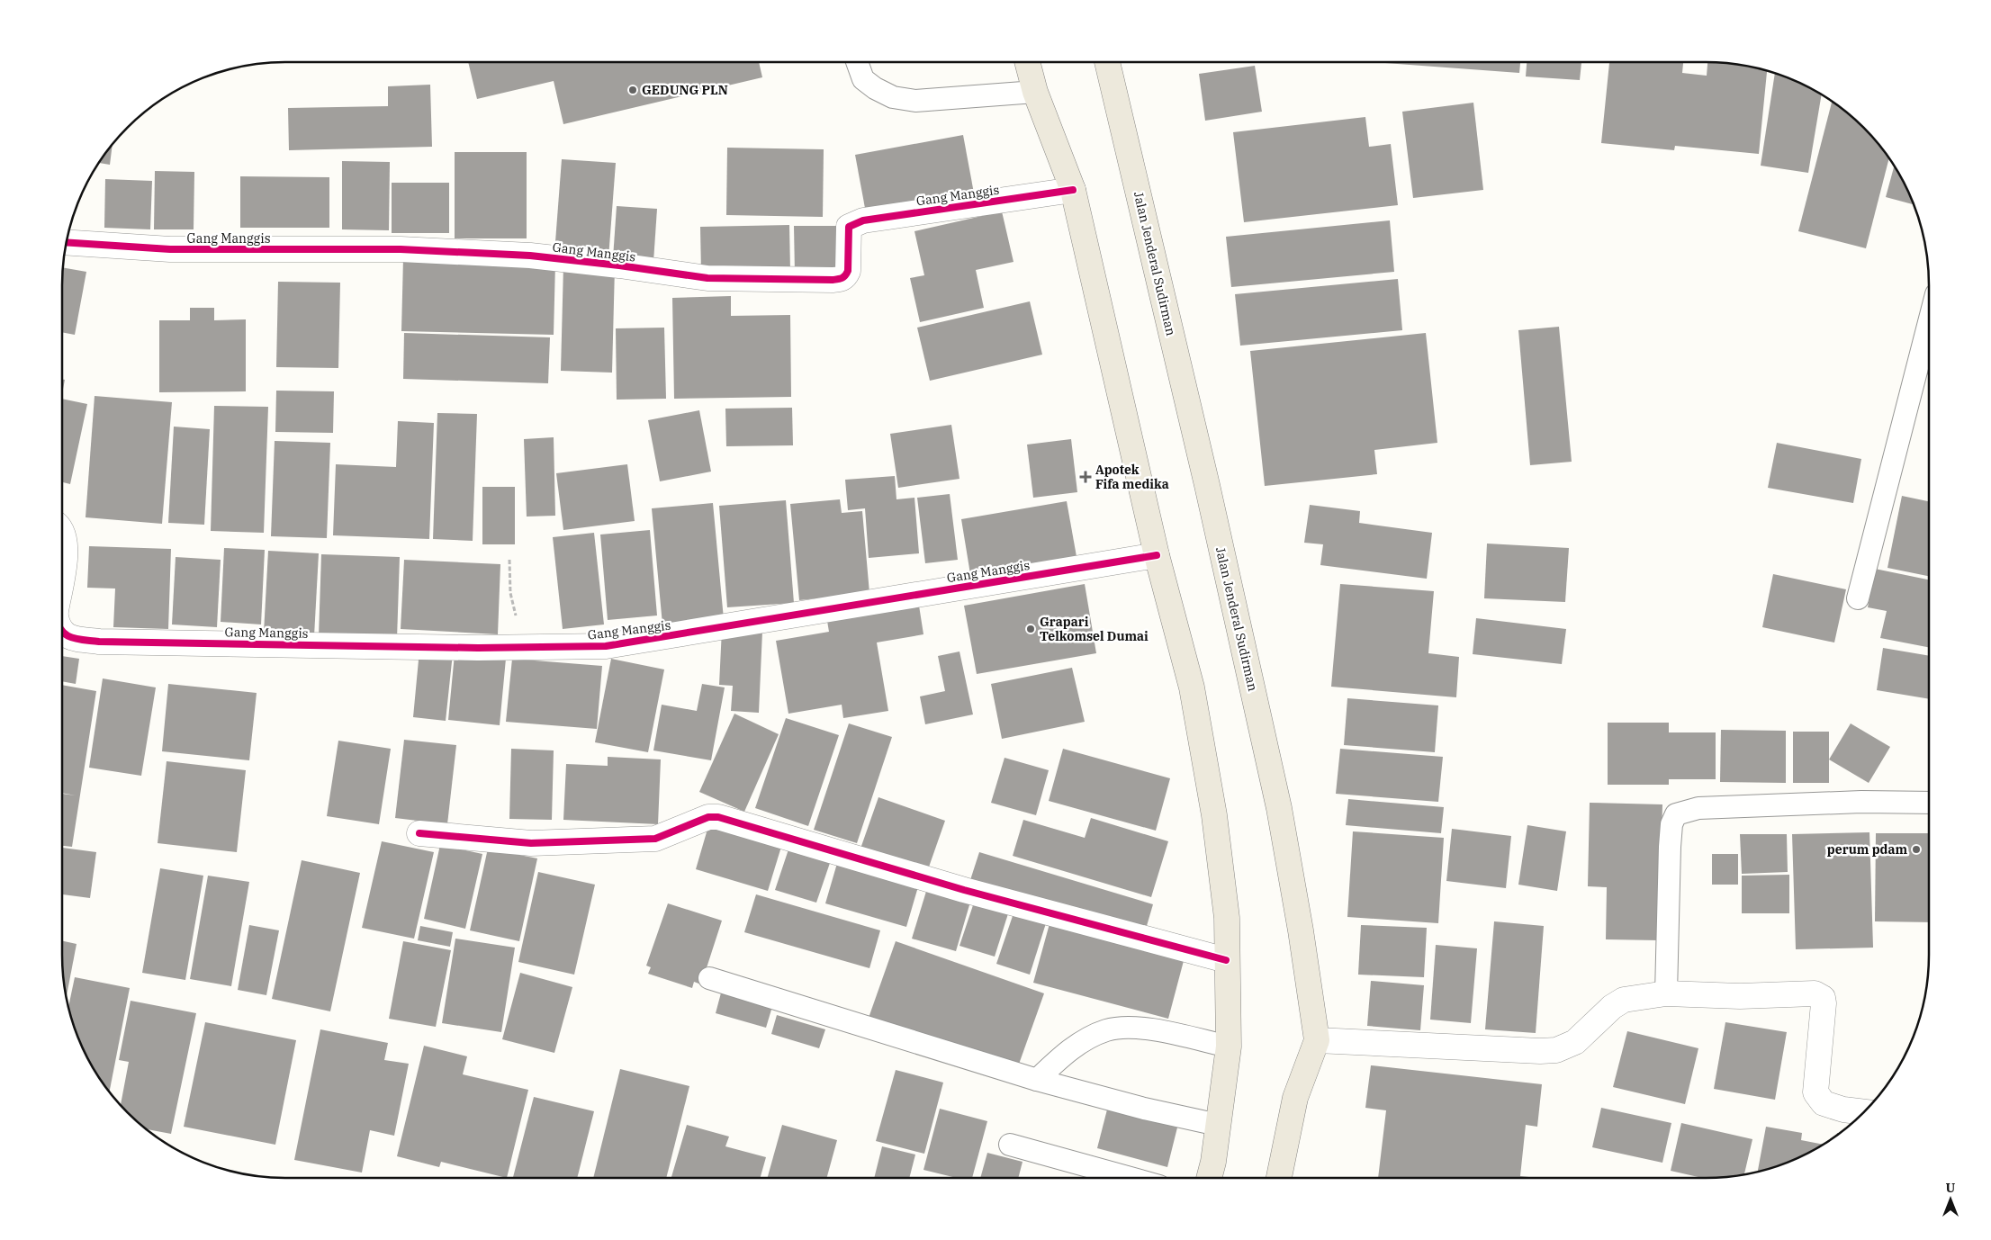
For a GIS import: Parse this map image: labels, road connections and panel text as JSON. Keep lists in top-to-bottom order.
{
  "streets": {
    "main road": ["Jalan Jenderal Sudirman"],
    "street": ["Gang Manggis"]
  },
  "places": {
    "other": ["GEDUNG PLN", "Grapari Telkomsel Dumai", "perum pdam"],
    "health": ["Apotek Fifa medika"]
  },
  "north": "top"
}
